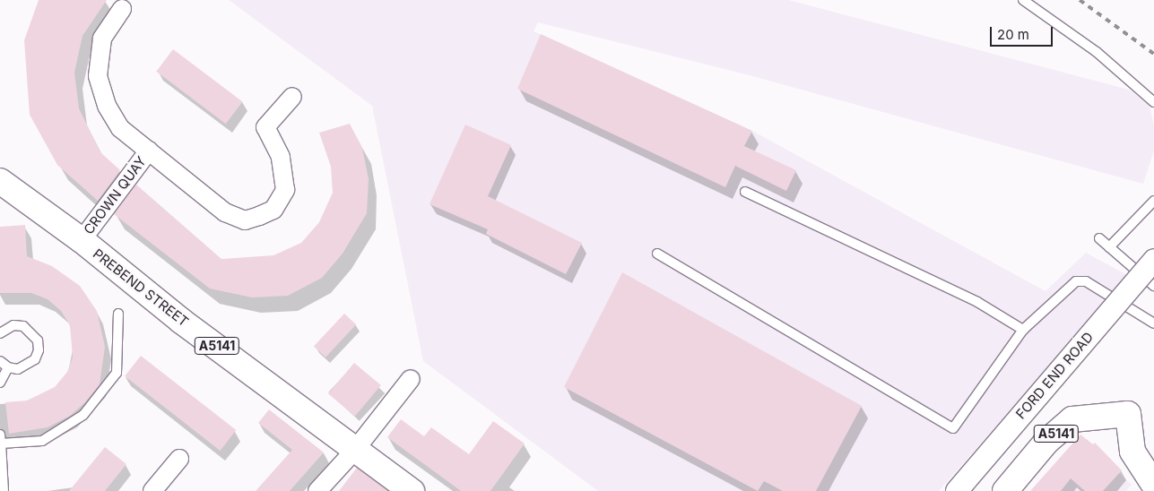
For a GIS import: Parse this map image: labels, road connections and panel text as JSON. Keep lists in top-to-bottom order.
{
  "streets": {
    "main road": ["PREBEND STREET", "A5141"],
    "street": ["CROWN QUAY", "FORD END ROAD"]
  },
  "crossings": [
    ["CROWN QUAY", "PREBEND STREET"]
  ],
  "scale_bar": "20 m"
}
